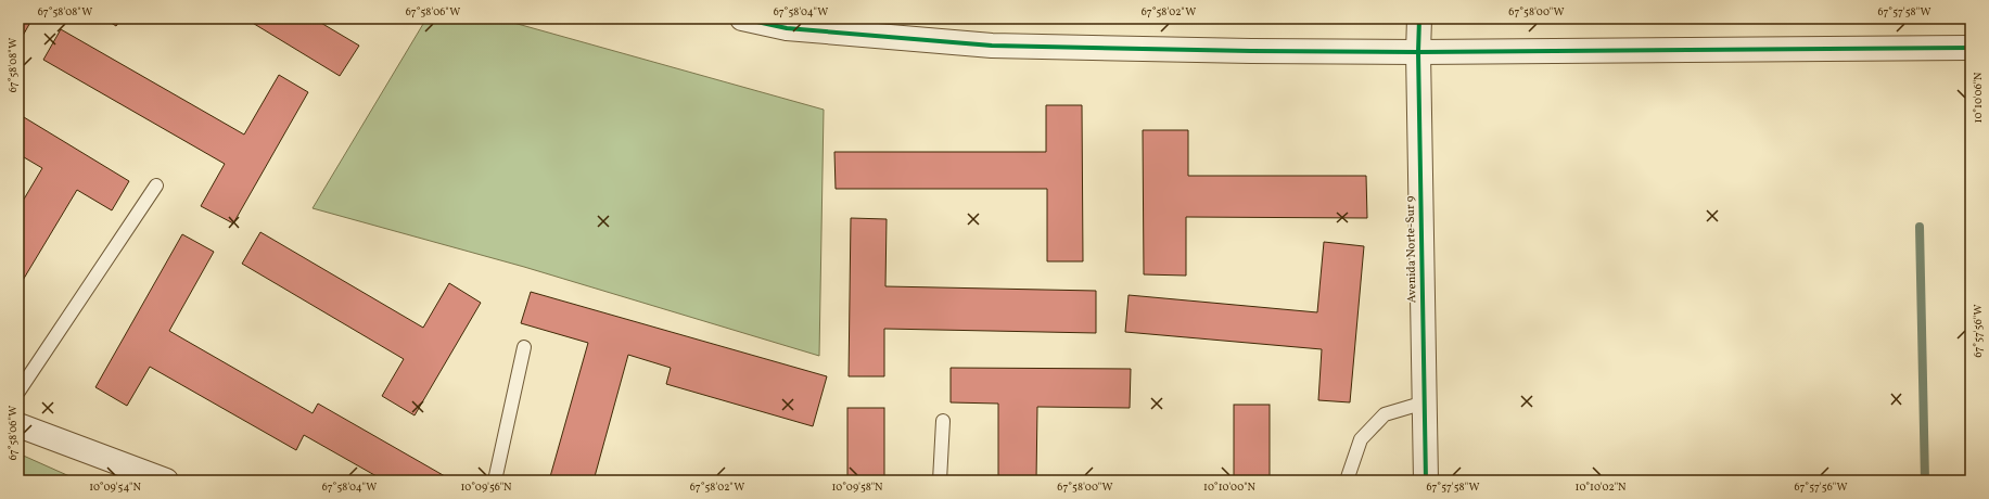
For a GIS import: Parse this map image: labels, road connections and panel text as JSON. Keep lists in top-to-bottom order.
{
  "streets": {
    "street": ["Avenida Norte-Sur 9"]
  },
  "coordinates": [
    "67°58'08\"W",
    "67°58'06\"W",
    "67°58'04\"W",
    "67°58'02\"W",
    "67°58'00\"W",
    "67°57'58\"W",
    "10°10'06\"N",
    "67°57'56\"W",
    "10°09'54\"N",
    "10°09'56\"N",
    "10°09'58\"N",
    "10°10'00\"N",
    "10°10'02\"N"
  ]
}
